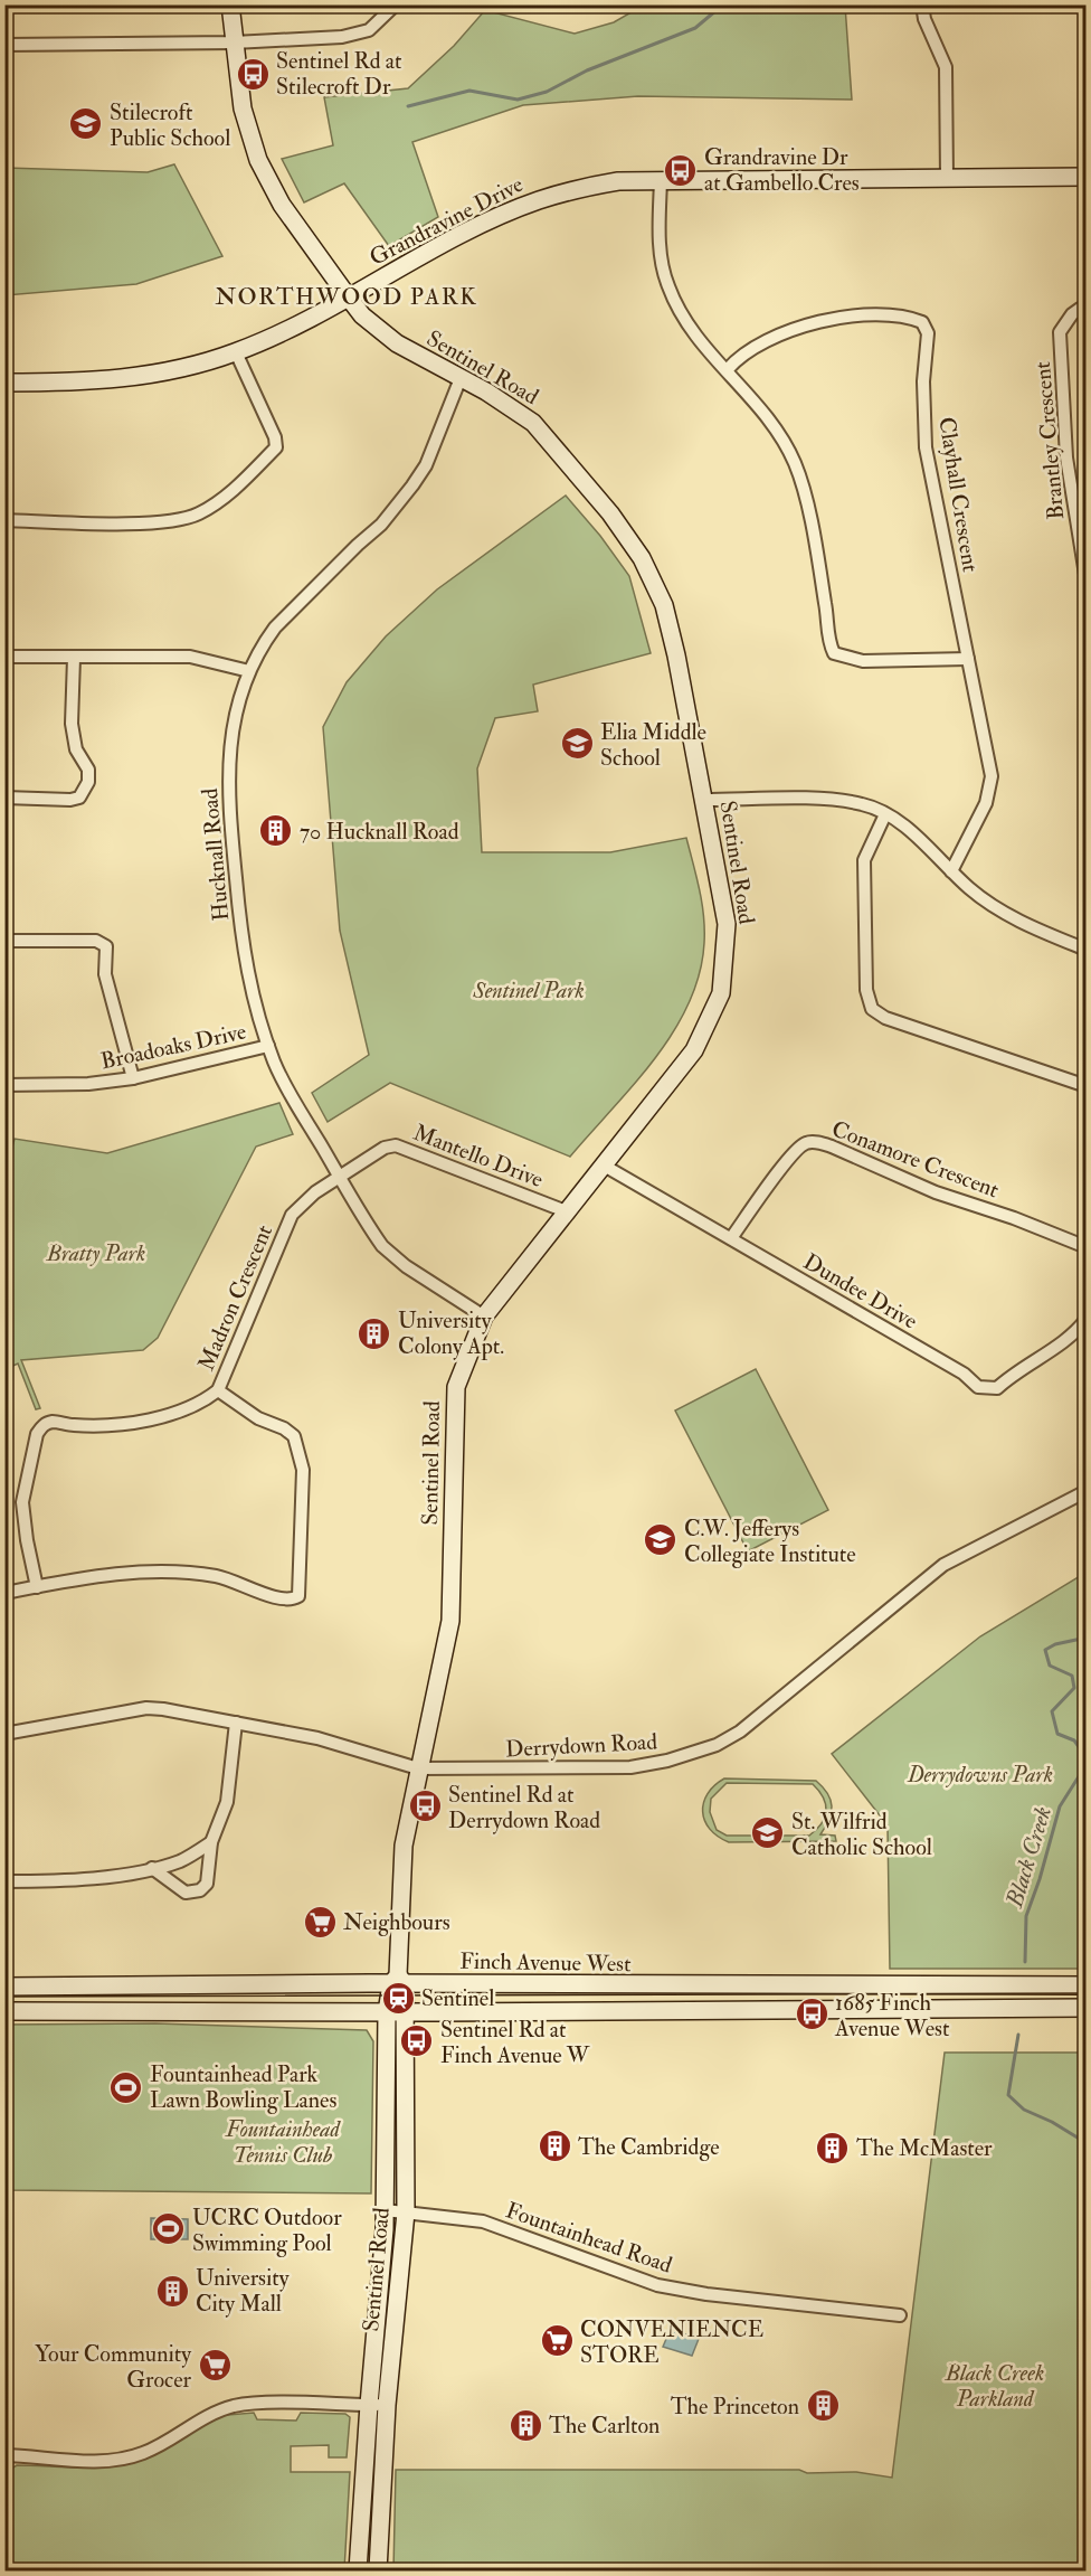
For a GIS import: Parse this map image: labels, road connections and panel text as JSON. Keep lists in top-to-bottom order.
{
  "streets": {
    "street": [
      "Grandravine Drive",
      "Sentinel Road",
      "Brantley Crescent",
      "Clayhall Crescent",
      "Hucknall Road",
      "Broadoaks Drive",
      "Mantello Drive",
      "Conamore Crescent",
      "Dundee Drive",
      "Madron Crescent",
      "Derrydown Road",
      "Finch Avenue West",
      "Fountainhead Road"
    ]
  },
  "crossings": [
    ["Grandravine Drive", "Sentinel Road"],
    ["Sentinel Road", "Hucknall Road"],
    ["Sentinel Road", "Mantello Drive"],
    ["Sentinel Road", "Dundee Drive"],
    ["Sentinel Road", "Derrydown Road"],
    ["Sentinel Road", "Finch Avenue West"],
    ["Sentinel Road", "Fountainhead Road"],
    ["Hucknall Road", "Broadoaks Drive"],
    ["Hucknall Road", "Mantello Drive"],
    ["Hucknall Road", "Madron Crescent"],
    ["Mantello Drive", "Madron Crescent"],
    ["Conamore Crescent", "Dundee Drive"]
  ],
  "districts": ["NORTHWOOD PARK"],
  "water": ["Black Creek"],
  "parks": [
    "Sentinel Park",
    "Bratty Park",
    "Derrydowns Park",
    "Fountainhead Tennis Club",
    "Black Creek Parkland"
  ],
  "places": {
    "bus stop": [
      "Sentinel Rd at Stilecroft Dr",
      "Grandravine Dr at Gambello Cres",
      "Sentinel Rd at Derrydown Road",
      "1685 Finch Avenue West",
      "Sentinel Rd at Finch Avenue W"
    ],
    "school or university": [
      "Stilecroft Public School",
      "Elia Middle School",
      "C.W. Jefferys Collegiate Institute",
      "St. Wilfrid Catholic School"
    ],
    "building": [
      "70 Hucknall Road",
      "University Colony Apt.",
      "The Cambridge",
      "The McMaster",
      "University City Mall",
      "The Princeton",
      "The Carlton"
    ],
    "supermarket": ["Neighbours", "CONVENIENCE STORE", "Your Community Grocer"],
    "station": ["Sentinel"],
    "sports": ["Fountainhead Park Lawn Bowling Lanes", "UCRC Outdoor Swimming Pool"]
  }
}
